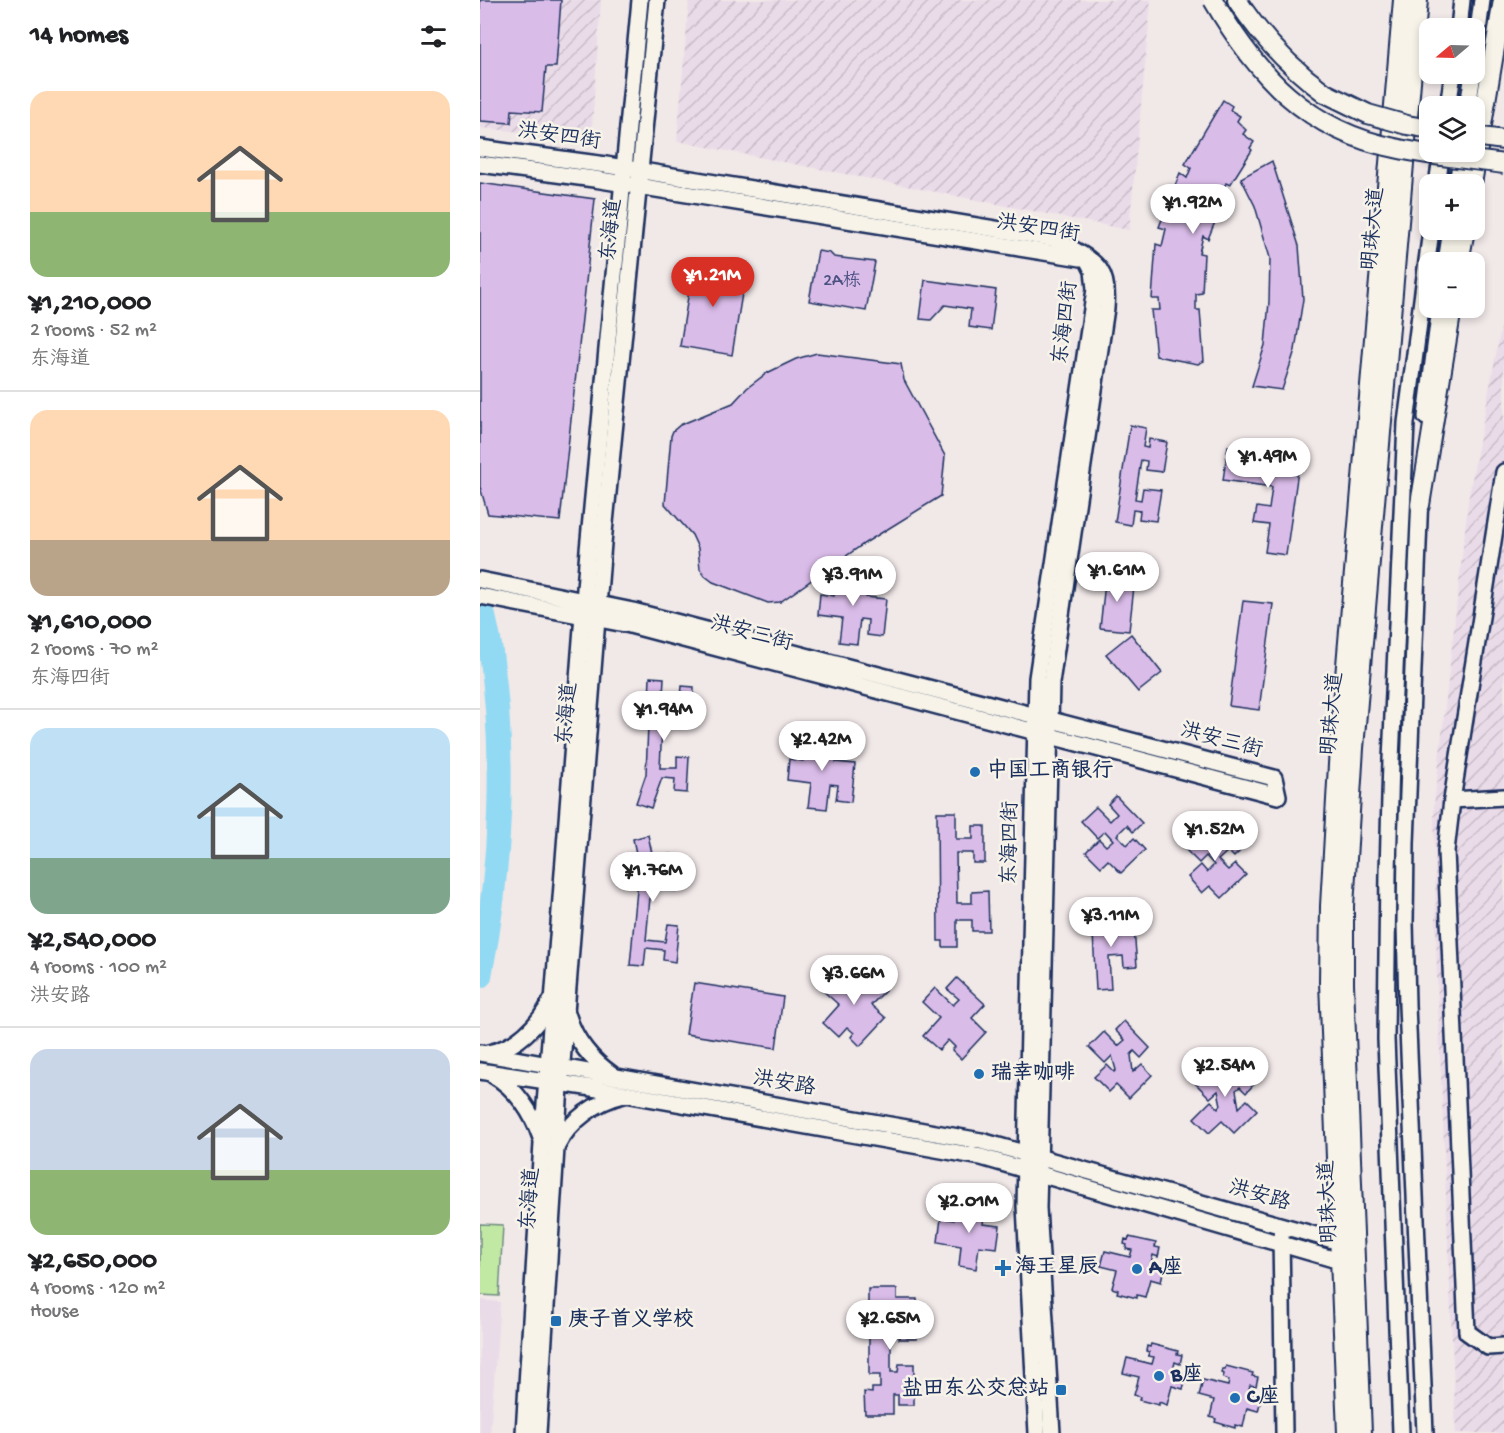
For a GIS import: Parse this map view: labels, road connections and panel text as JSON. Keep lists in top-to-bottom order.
{
  "streets": {
    "main road": ["明珠大道"],
    "street": [
      "洪安四街",
      "东海道",
      "东海四街",
      "洪安三街",
      "洪安路"
    ]
  },
  "crossings": [
    ["洪安四街", "东海道"],
    ["洪安四街", "东海四街"],
    ["明珠大道", "洪安路"],
    ["东海道", "洪安三街"],
    ["东海道", "洪安路"],
    ["东海四街", "洪安三街"],
    ["东海四街", "洪安路"]
  ],
  "places": {
    "other": [
      "中国工商银行",
      "瑞幸咖啡",
      "A座",
      "B座",
      "C座"
    ],
    "health": ["海王星辰"],
    "transit": ["庚子首义学校", "盐田东公交总站"]
  },
  "house_numbers": ["2A栋"],
  "north": "left",
  "page": {
    "heading": "14 homes",
    "map_buttons": ["+", "−"],
    "list": [
      {
        "name": "¥1,210,000",
        "note": "2 rooms · 52 m² · 东海道"
      },
      {
        "name": "¥1,610,000",
        "note": "2 rooms · 70 m² · 东海四街"
      },
      {
        "name": "¥2,540,000",
        "note": "4 rooms · 100 m² · 洪安路"
      },
      {
        "name": "¥2,650,000",
        "note": "4 rooms · 120 m² · House"
      }
    ],
    "price": [
      "¥1.92M",
      "¥1.21M",
      "¥1.49M",
      "¥1.61M",
      "¥3.91M",
      "¥1.94M",
      "¥2.42M",
      "¥1.52M",
      "¥1.76M",
      "¥3.11M",
      "¥3.66M",
      "¥2.54M",
      "¥2.01M",
      "¥2.65M"
    ]
  }
}
